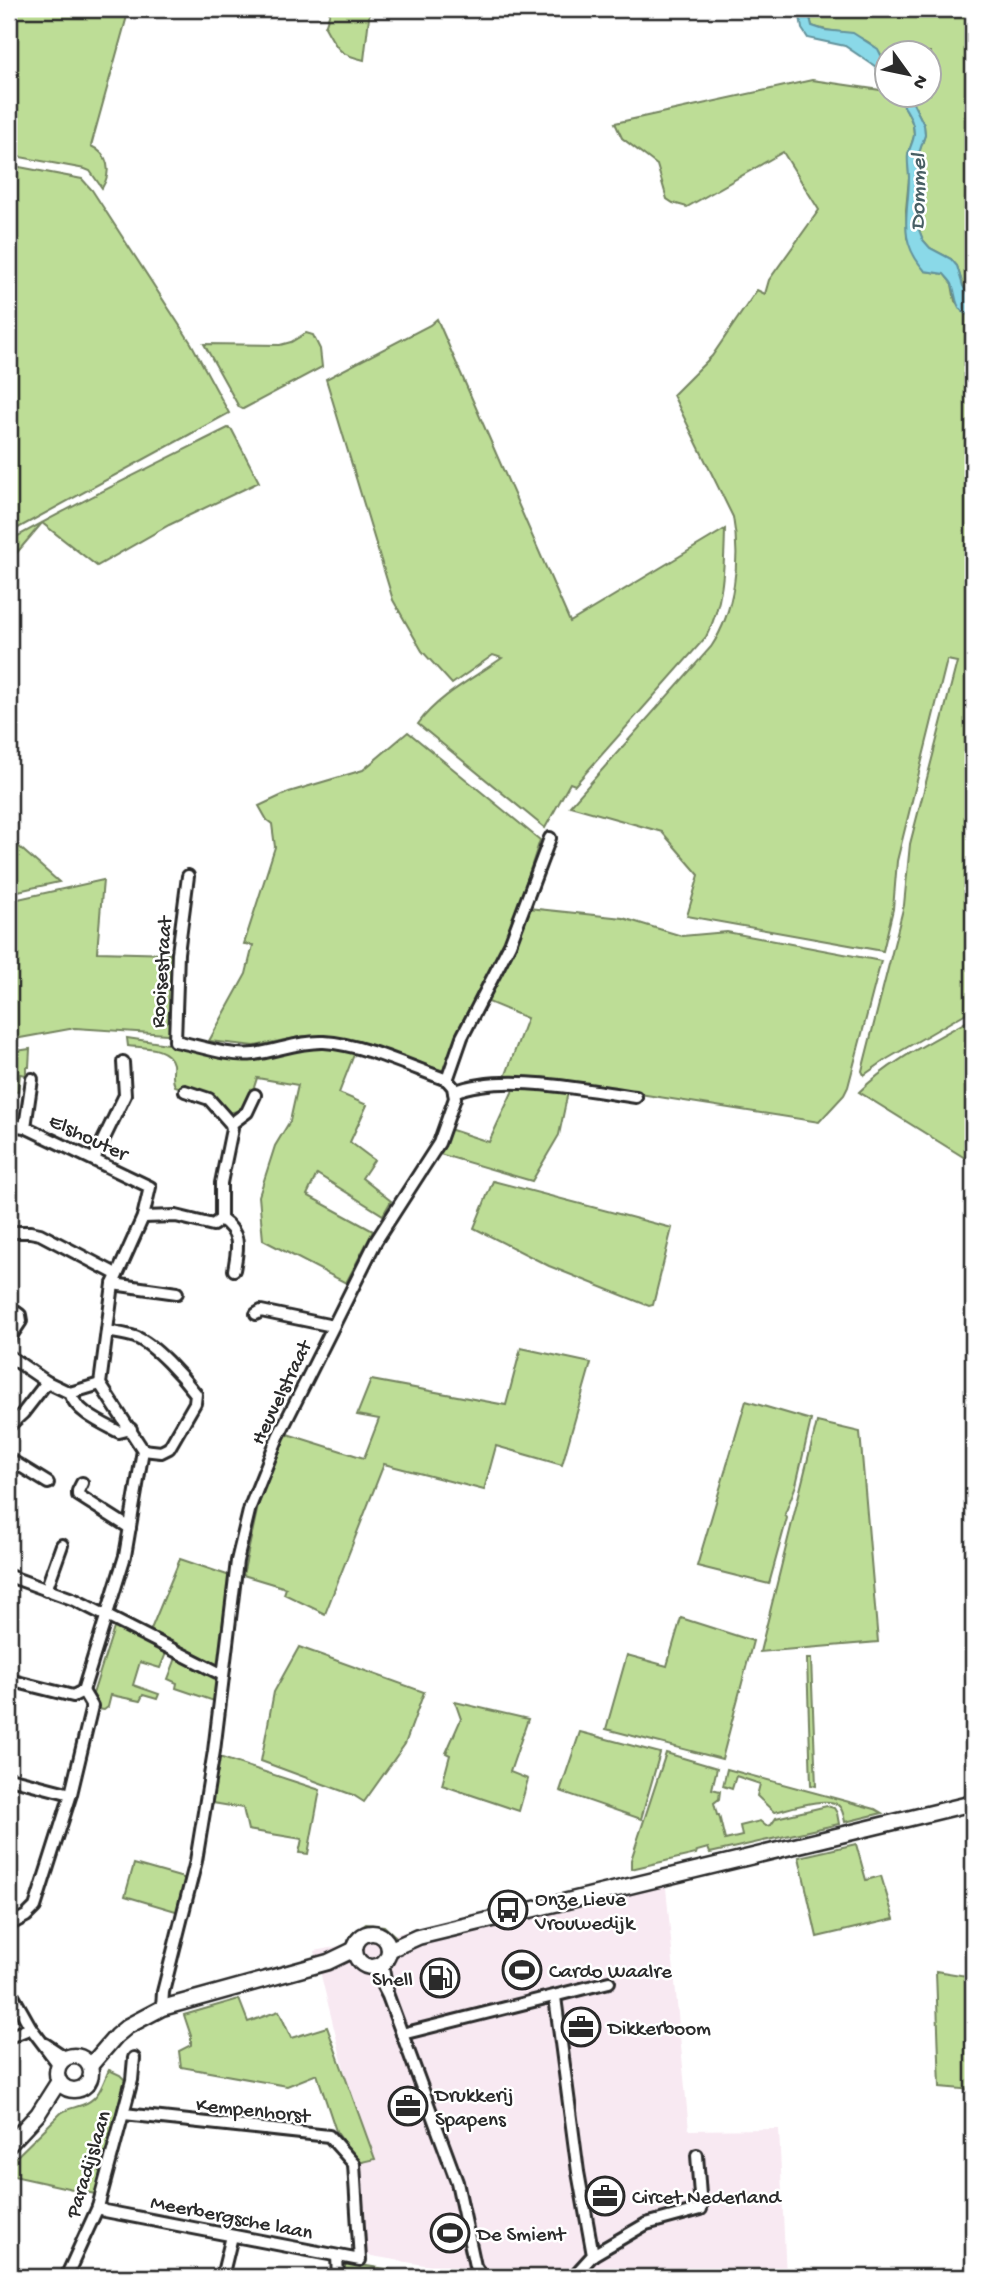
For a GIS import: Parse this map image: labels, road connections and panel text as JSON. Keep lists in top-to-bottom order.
{
  "streets": {
    "street": [
      "Rooisestraat",
      "Elshouter",
      "Heuvelstraat",
      "Kempenhorst",
      "Paradijslaan",
      "Meerbergsche laan"
    ]
  },
  "crossings": [
    ["Kempenhorst", "Paradijslaan"],
    ["Kempenhorst", "Meerbergsche laan"],
    ["Paradijslaan", "Meerbergsche laan"]
  ],
  "water": ["Dommel"],
  "places": {
    "bus stop": ["Onze Lieve Vrouwedijk"],
    "sports": ["Cardo Waalre", "De Smient"],
    "fuel station": ["Shell"],
    "office": ["Dikkerboom", "Drukkerij Spapens", "Circet Nederland"]
  },
  "north": "bottom right"
}
